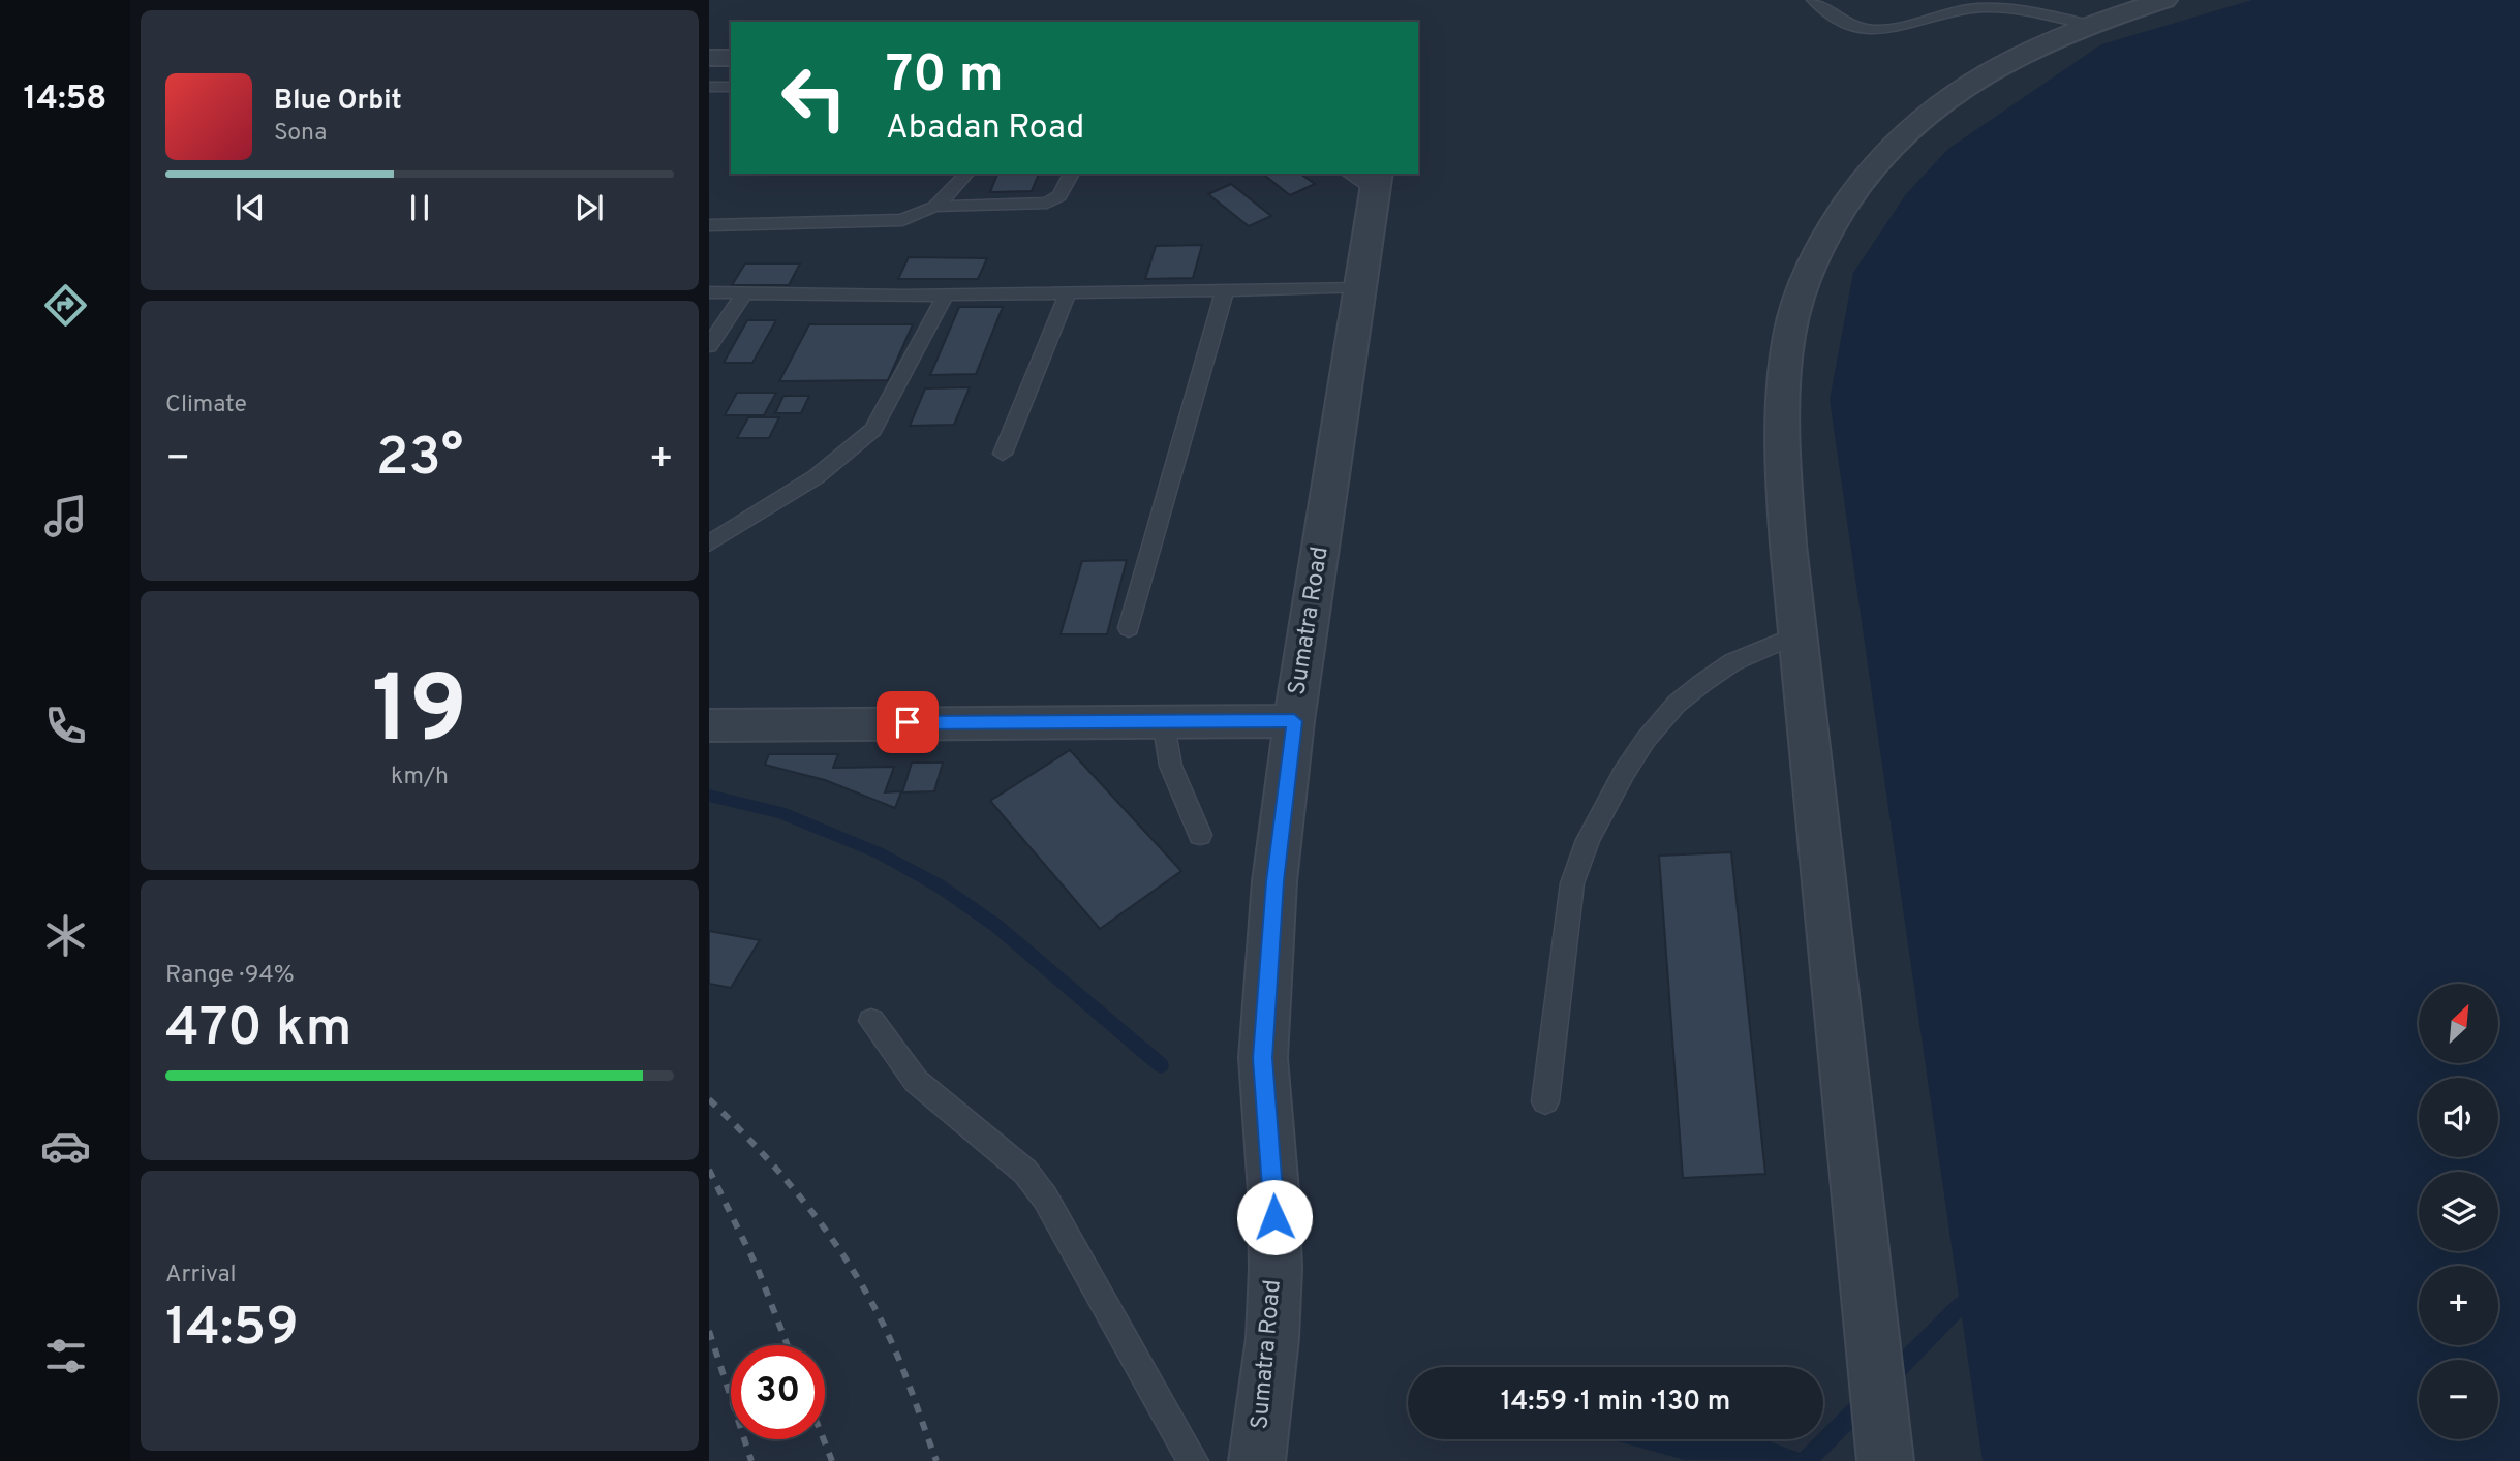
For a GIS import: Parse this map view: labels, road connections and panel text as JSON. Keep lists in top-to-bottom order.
{
  "streets": {
    "street": ["Sumatra Road"]
  },
  "north": "top right",
  "page": {
    "tabs": "14:58",
    "turn": ["70 m", "Abadan Road"],
    "song": ["Blue Orbit", "Sona"],
    "tile": [
      "Climate",
      ["19", "km/h"],
      ["Range · 94%", "470 km"],
      ["Arrival", "14:59"]
    ],
    "heat": ["−", "23°", "+"],
    "map_buttons": ["+", "−"],
    "limit": "30",
    "trip": "14:59 · 1 min · 130 m"
  }
}
